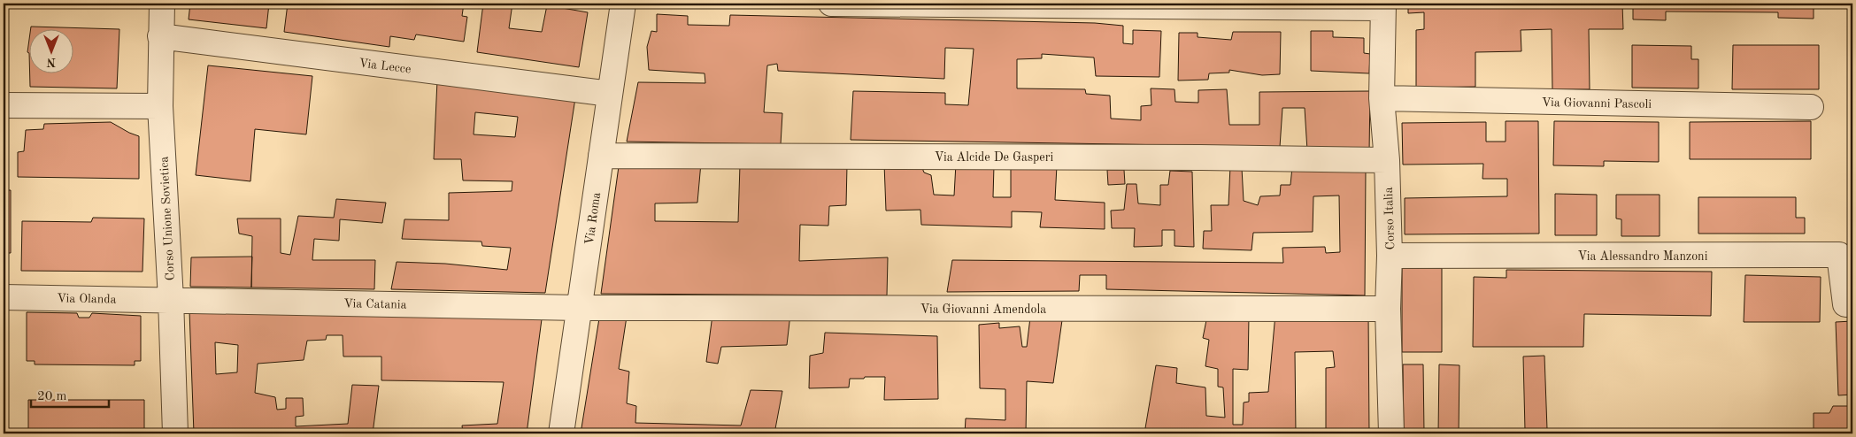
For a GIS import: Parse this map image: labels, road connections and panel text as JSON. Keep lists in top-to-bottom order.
{
  "streets": {
    "street": [
      "Via Lecce",
      "Via Giovanni Pascoli",
      "Via Alcide De Gasperi",
      "Corso Unione Sovietica",
      "Via Roma",
      "Corso Italia",
      "Via Alessandro Manzoni",
      "Via Olanda",
      "Via Catania",
      "Via Giovanni Amendola"
    ]
  },
  "crossings": [
    ["Via Lecce", "Corso Unione Sovietica"],
    ["Via Lecce", "Via Roma"],
    ["Via Giovanni Pascoli", "Corso Italia"],
    ["Via Alcide De Gasperi", "Via Roma"],
    ["Via Alcide De Gasperi", "Corso Italia"],
    ["Corso Unione Sovietica", "Via Olanda"],
    ["Corso Unione Sovietica", "Via Catania"],
    ["Via Roma", "Via Catania"],
    ["Via Roma", "Via Giovanni Amendola"],
    ["Corso Italia", "Via Alessandro Manzoni"],
    ["Corso Italia", "Via Giovanni Amendola"],
    ["Via Olanda", "Via Catania"],
    ["Via Catania", "Via Giovanni Amendola"]
  ],
  "scale_bar": "20 m",
  "north": "bottom"
}
